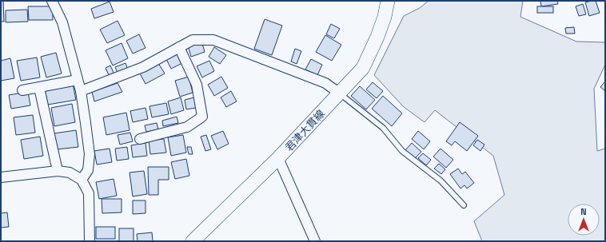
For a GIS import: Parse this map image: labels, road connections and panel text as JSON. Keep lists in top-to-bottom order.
{
  "streets": {
    "main road": ["君津大貫線"]
  },
  "north": "top"
}
